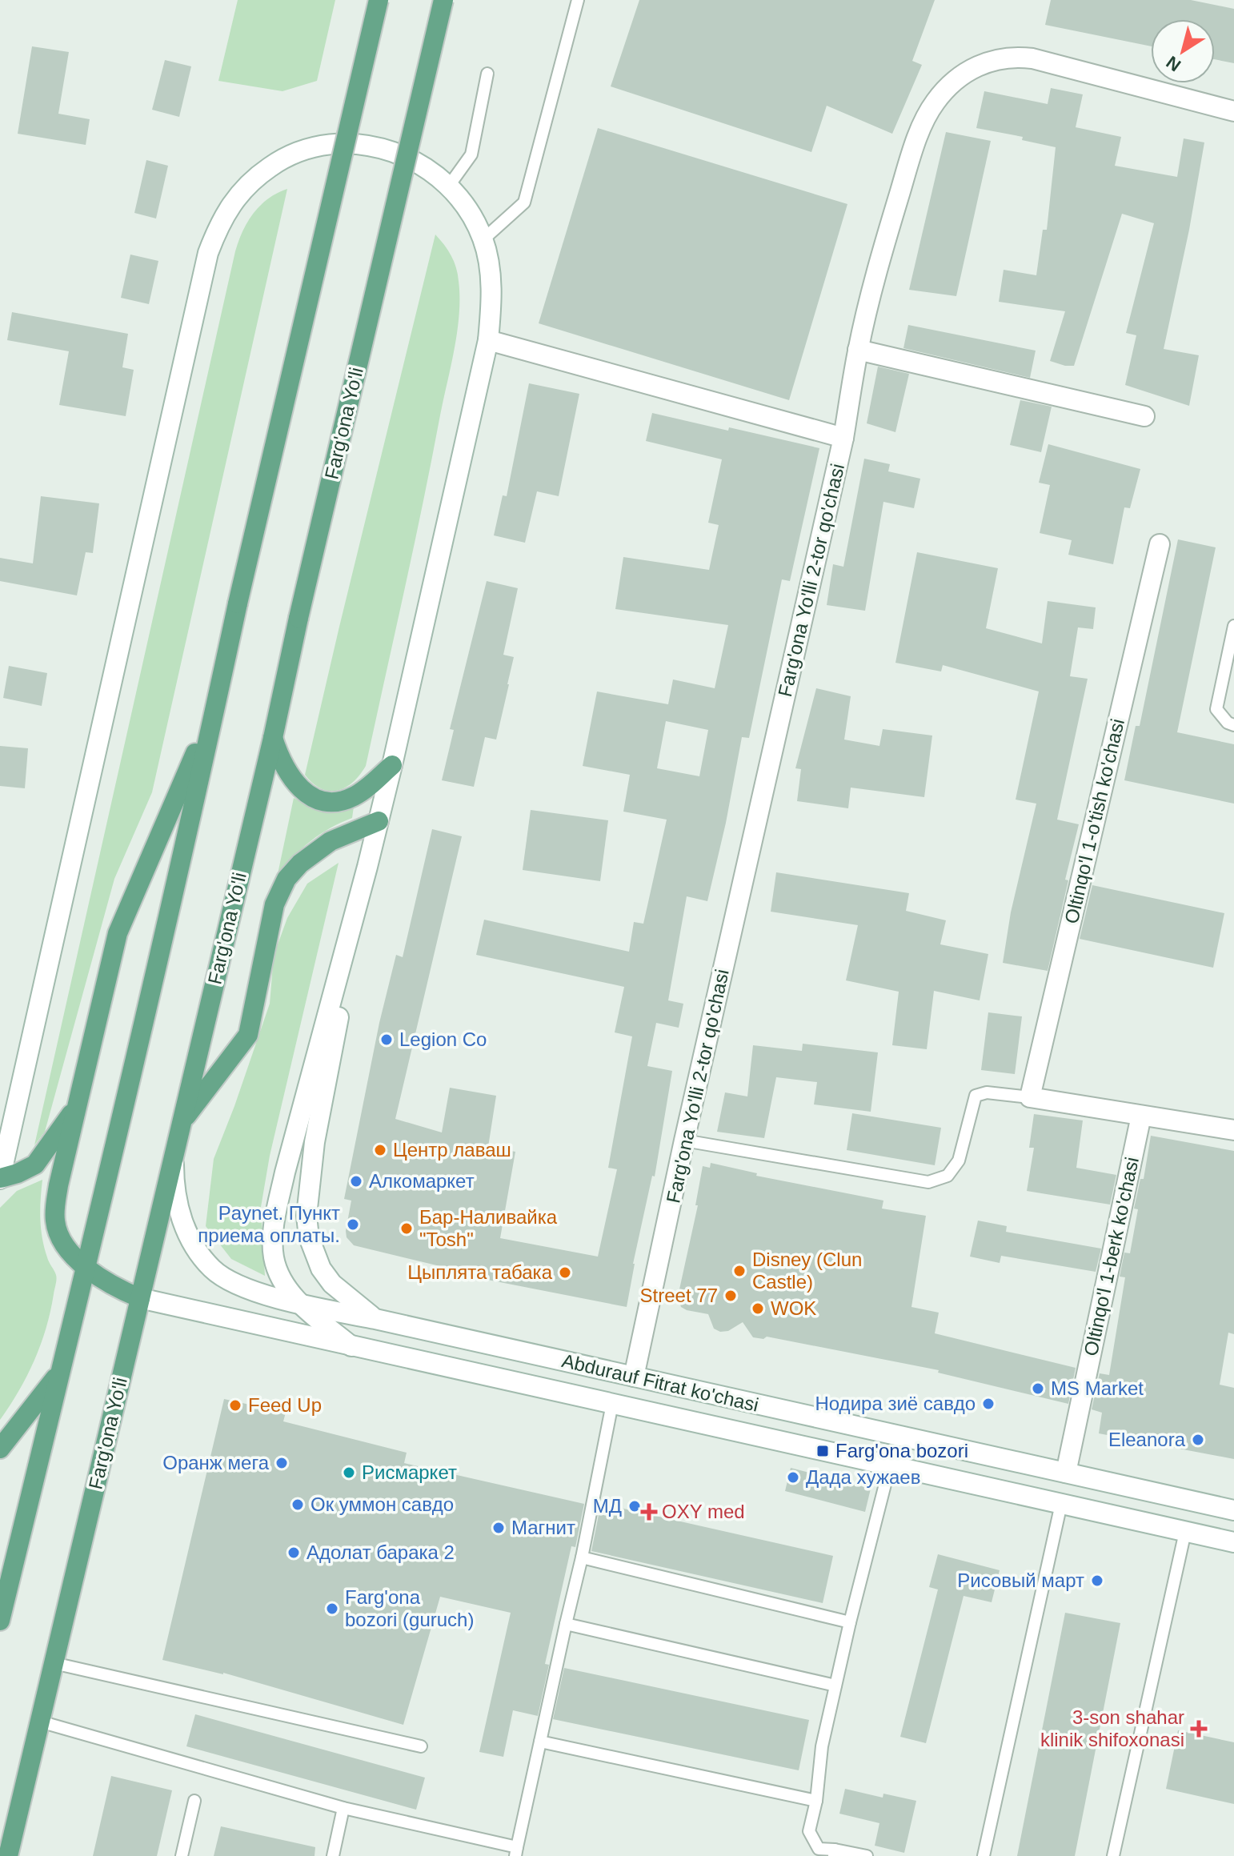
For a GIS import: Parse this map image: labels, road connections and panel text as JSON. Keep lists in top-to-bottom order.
{
  "streets": {
    "main road": [
      "Farg'ona Yo'li",
      "Farg'ona Yo'lli 2-tor qo'chasi",
      "Oltinqo'l 1-o'tish ko'chasi",
      "Oltinqo'l 1-berk ko'chasi",
      "Abdurauf Fitrat ko'chasi"
    ]
  },
  "crossings": [
    ["Farg'ona Yo'li", "Abdurauf Fitrat ko'chasi"],
    ["Farg'ona Yo'lli 2-tor qo'chasi", "Abdurauf Fitrat ko'chasi"],
    ["Oltinqo'l 1-berk ko'chasi", "Abdurauf Fitrat ko'chasi"]
  ],
  "places": {
    "other": [
      "Legion Co",
      "Центр лаваш",
      "Алкомаркет",
      "Paynet. Пункт приема оплаты.",
      "Бар-Наливайка \"Tosh\"",
      "Disney (Clun Castle)",
      "Цыплята табака",
      "Street 77",
      "WOK",
      "MS Market",
      "Нодира зиё савдо",
      "Feed Up",
      "Eleanora",
      "Оранж мега",
      "Рисмаркет",
      "Дада хужаев",
      "Ок уммон савдо",
      "МД",
      "Магнит",
      "Адолат барака 2",
      "Рисовый март",
      "Farg'ona bozori (guruch)"
    ],
    "transit": ["Farg'ona bozori"],
    "health": ["OXY med", "3-son shahar klinik shifoxonasi"]
  },
  "north": "bottom left"
}
